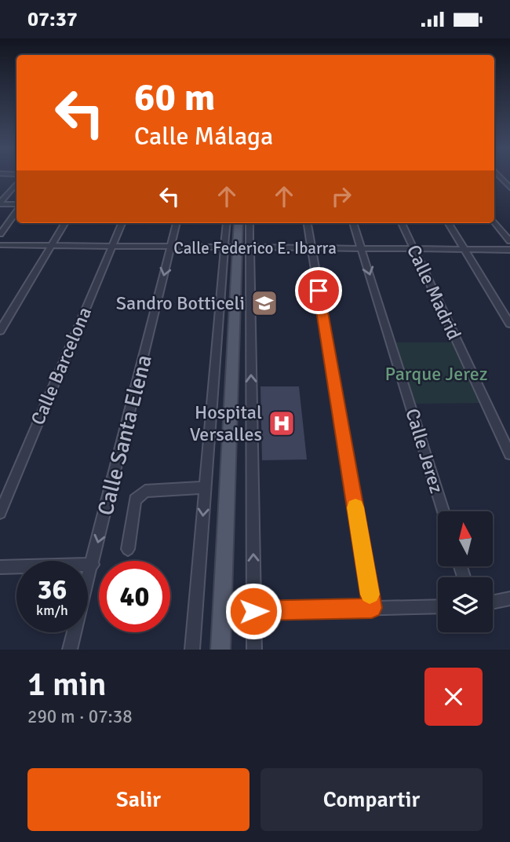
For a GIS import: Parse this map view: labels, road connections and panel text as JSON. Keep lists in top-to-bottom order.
{
  "streets": {
    "street": [
      "Calle Federico E. Ibarra",
      "Calle Madrid",
      "Calle Barcelona",
      "Calle Santa Elena",
      "Calle Jerez"
    ]
  },
  "crossings": [
    ["Calle Federico E. Ibarra", "Calle Madrid"],
    ["Calle Federico E. Ibarra", "Calle Barcelona"],
    ["Calle Federico E. Ibarra", "Calle Santa Elena"],
    ["Calle Federico E. Ibarra", "Calle Jerez"]
  ],
  "one_way": ["Calle Santa Elena"],
  "parks": ["Parque Jerez"],
  "places": {
    "school or university": ["Sandro Botticeli"],
    "hospital": ["Hospital Versalles"]
  },
  "north": "top",
  "page": {
    "status": "07:37",
    "turn": ["60 m", "Calle Málaga"],
    "speed": "36 km/h",
    "limit": "40",
    "heading": ["1 min", "290 m · 07:38"],
    "buttons": ["Salir", "Compartir"]
  }
}
